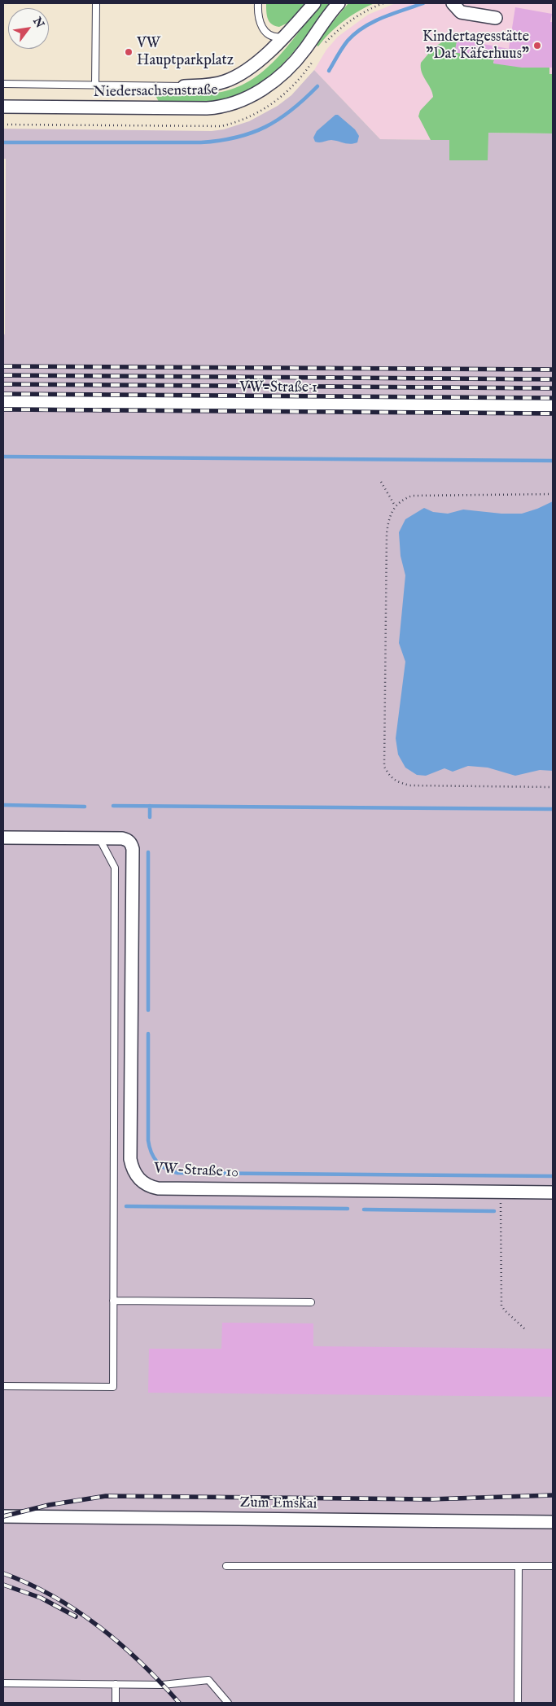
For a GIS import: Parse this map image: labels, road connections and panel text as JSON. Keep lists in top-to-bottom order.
{
  "streets": {
    "street": [
      "Niedersachsenstraße",
      "VW-Straße 1",
      "VW-Straße 10",
      "Zum Emskai"
    ]
  },
  "places": ["Kindertagesstätte \"Dat Käferhuus\"", "VW Hauptparkplatz"],
  "north": "top right"
}
